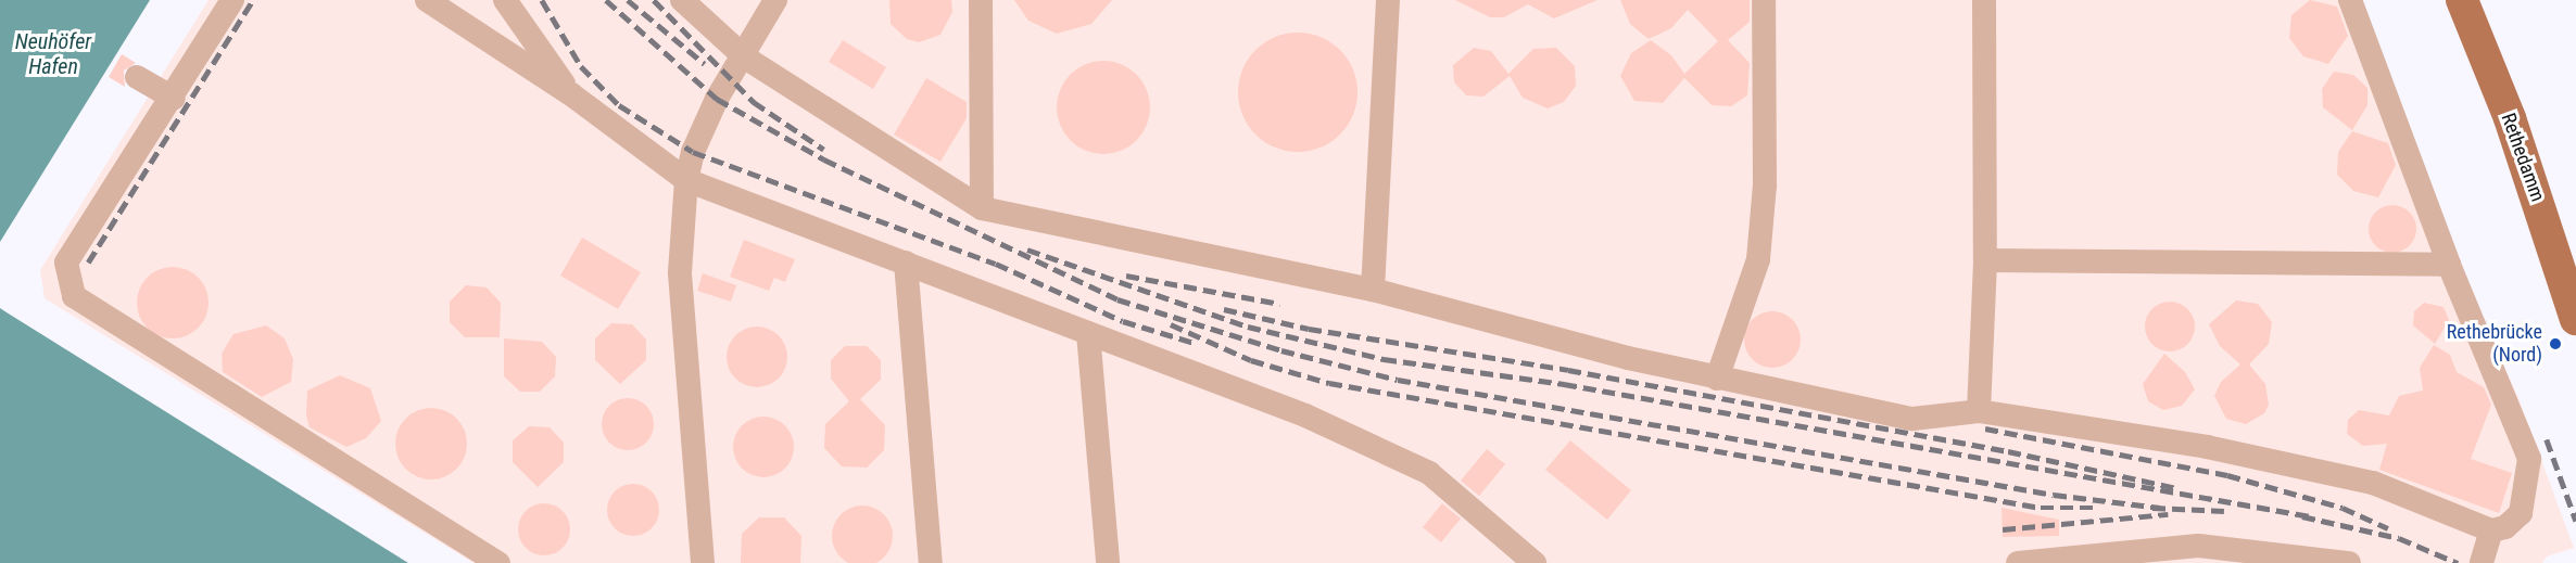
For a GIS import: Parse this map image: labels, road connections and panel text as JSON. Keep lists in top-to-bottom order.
{
  "streets": {
    "main road": ["Rethedamm"]
  },
  "water": ["Neuhöfer Hafen"],
  "places": ["Rethebrücke (Nord)"]
}
